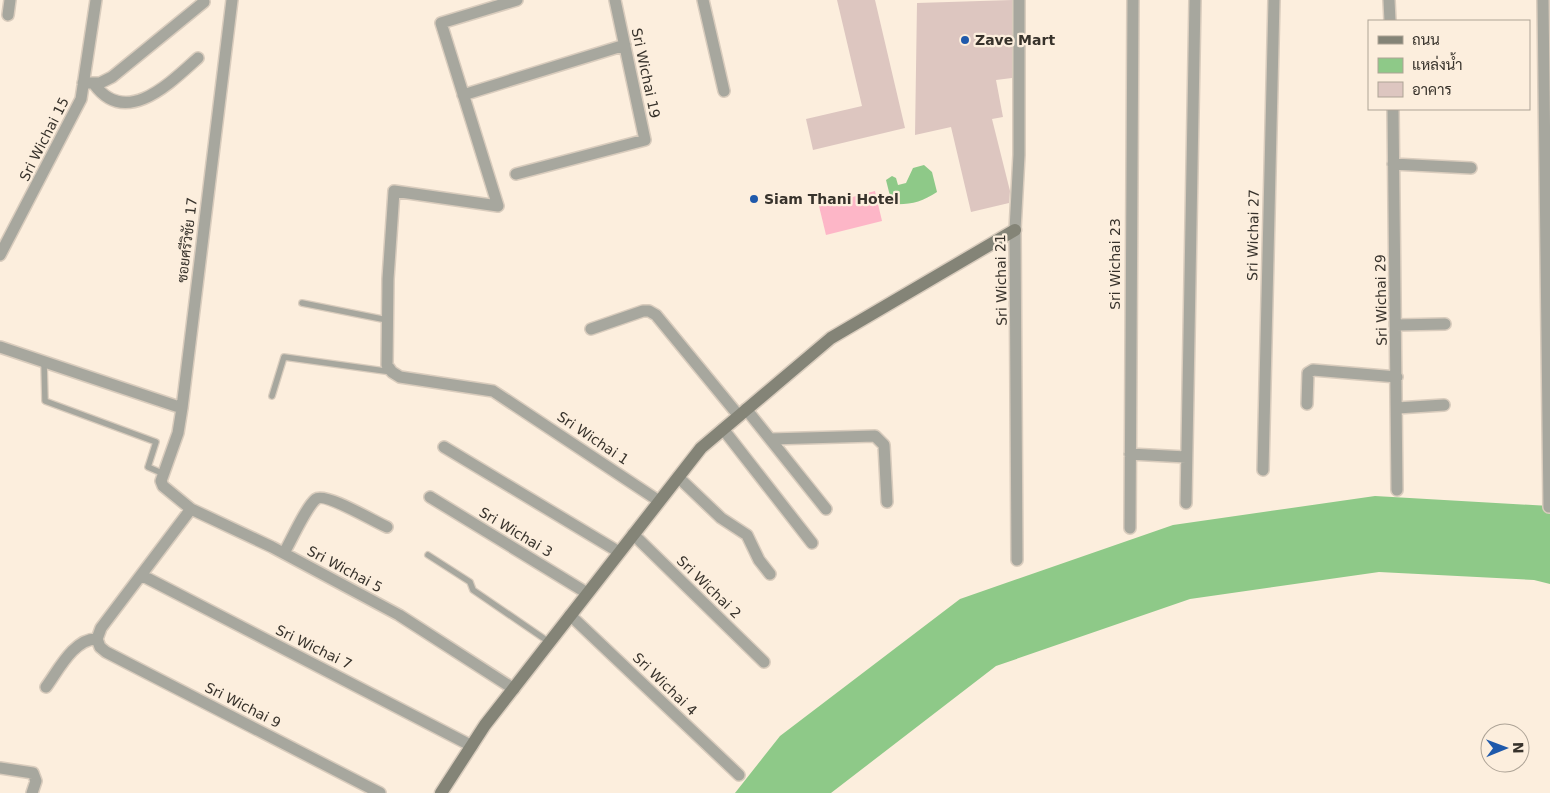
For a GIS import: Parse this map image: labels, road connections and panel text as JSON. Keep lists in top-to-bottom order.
{
  "streets": {
    "street": [
      "Sri Wichai 19",
      "Sri Wichai 15",
      "Sri Wichai 27",
      "ซอยศรีวิชัย 17",
      "Sri Wichai 23",
      "Sri Wichai 21",
      "Sri Wichai 29",
      "Sri Wichai 1",
      "Sri Wichai 3",
      "Sri Wichai 5",
      "Sri Wichai 2",
      "Sri Wichai 7",
      "Sri Wichai 4",
      "Sri Wichai 9"
    ]
  },
  "crossings": [
    ["ซอยศรีวิชัย 17", "Sri Wichai 5"]
  ],
  "places": ["Zave Mart", "Siam Thani Hotel"],
  "legend": ["ถนน", "แหล่งน้ำ", "อาคาร"],
  "north": "right"
}
